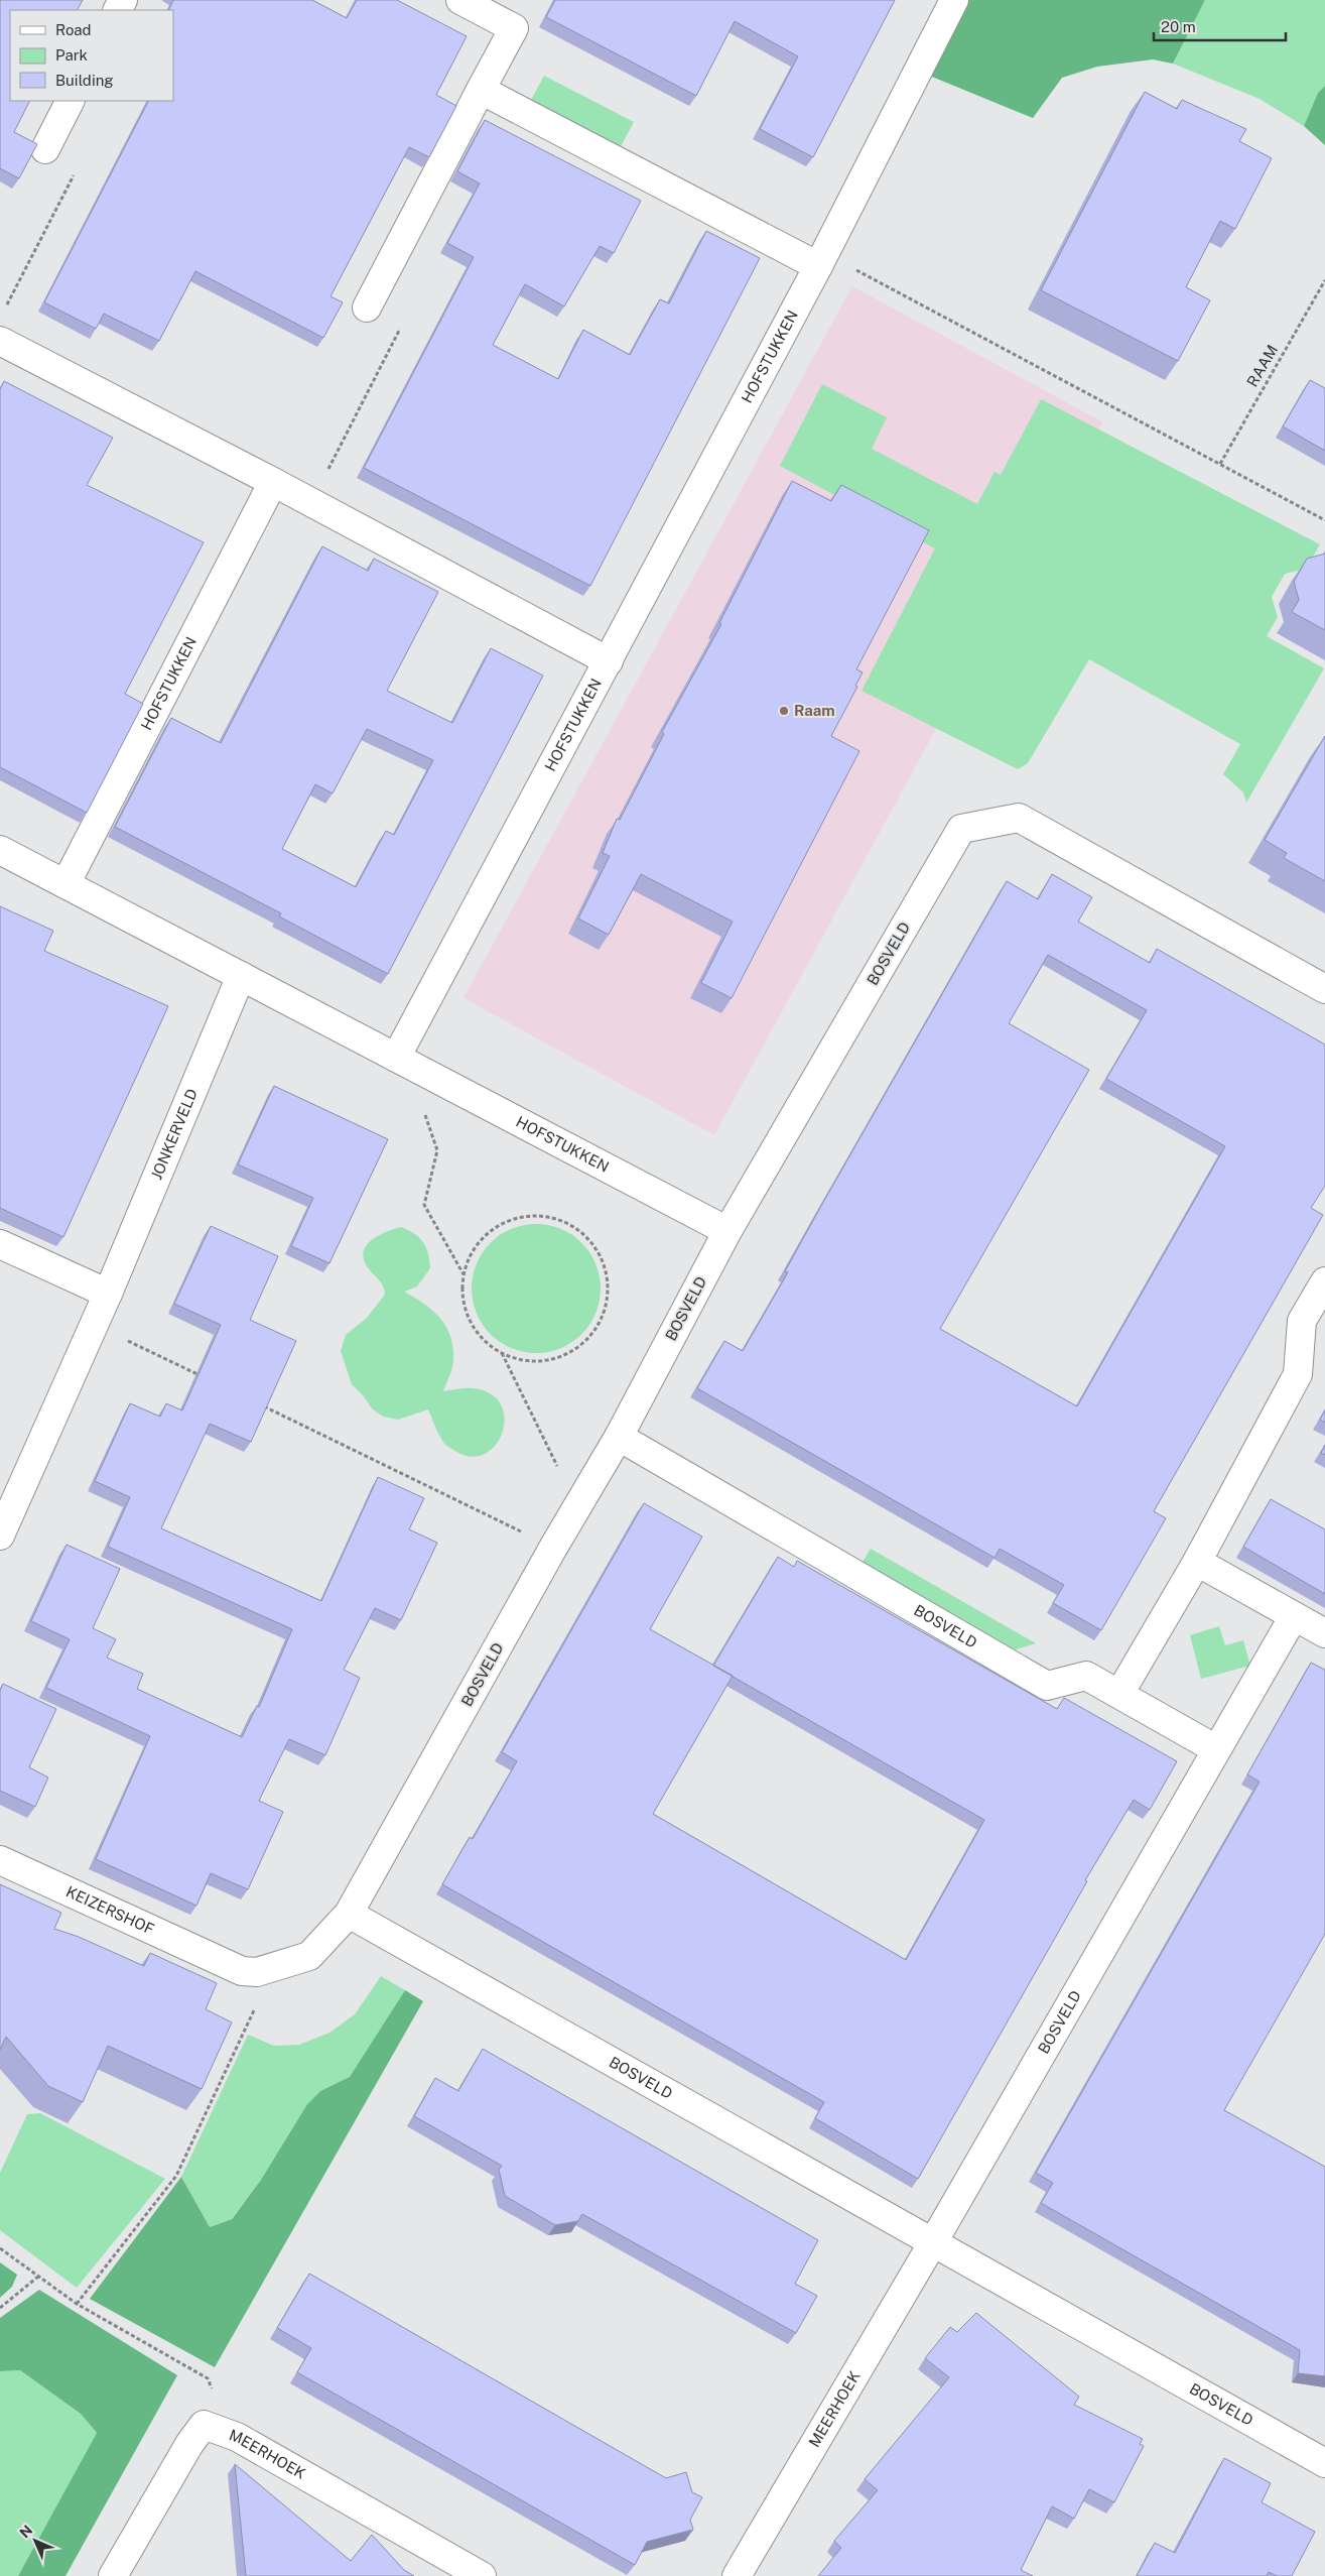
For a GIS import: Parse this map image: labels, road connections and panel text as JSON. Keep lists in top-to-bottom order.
{
  "streets": {
    "street": [
      "HOFSTUKKEN",
      "BOSVELD",
      "JONKERVELD",
      "KEIZERSHOF",
      "MEERHOEK"
    ],
    "path": ["RAAM"]
  },
  "crossings": [
    ["HOFSTUKKEN", "BOSVELD"],
    ["HOFSTUKKEN", "JONKERVELD"],
    ["BOSVELD", "KEIZERSHOF"],
    ["BOSVELD", "MEERHOEK"]
  ],
  "places": ["Raam"],
  "legend": ["Road", "Park", "Building"],
  "scale_bar": "20 m",
  "north": "top left"
}
